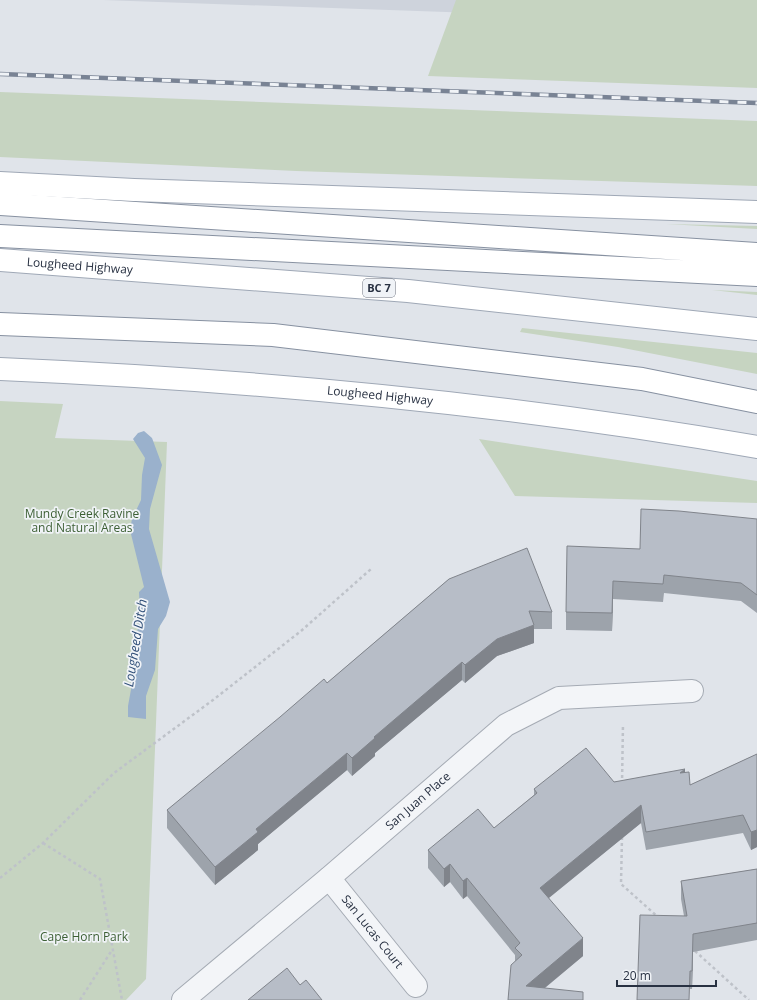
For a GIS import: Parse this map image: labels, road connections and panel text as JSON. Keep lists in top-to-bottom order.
{
  "streets": {
    "main road": ["Lougheed Highway", "BC 7"],
    "street": ["San Juan Place", "San Lucas Court"]
  },
  "crossings": [
    ["San Juan Place", "San Lucas Court"]
  ],
  "water": ["Lougheed Ditch"],
  "parks": ["Mundy Creek Ravine and Natural Areas", "Cape Horn Park"],
  "scale_bar": "20 m"
}
